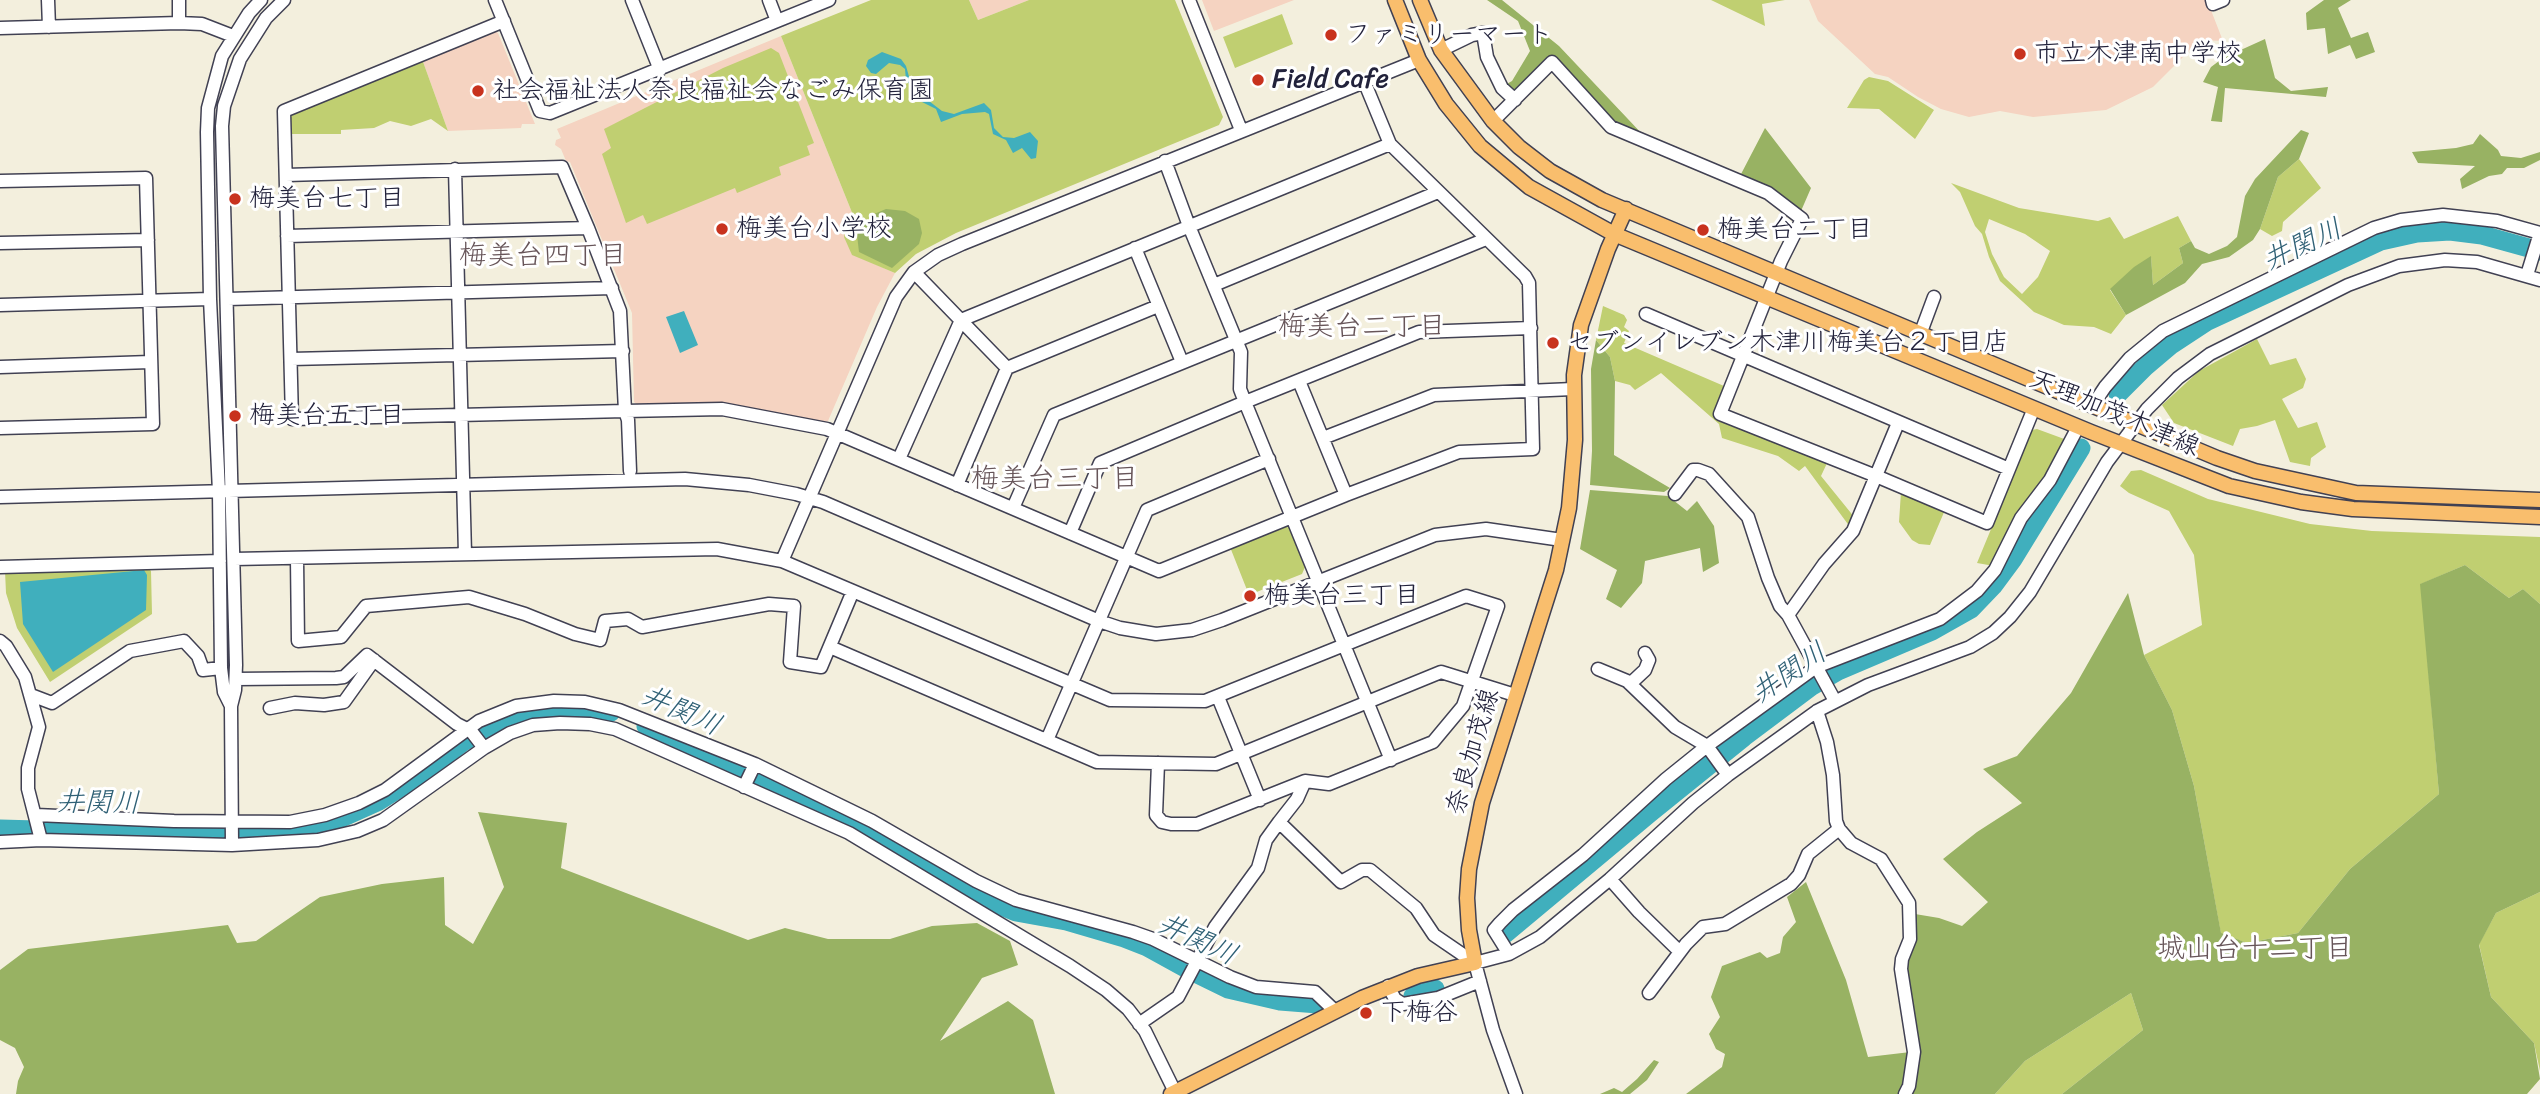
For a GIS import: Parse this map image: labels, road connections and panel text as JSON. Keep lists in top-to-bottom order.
{
  "streets": {
    "main road": ["天理加茂木津線", "奈良加茂線"]
  },
  "crossings": [
    ["天理加茂木津線", "奈良加茂線"]
  ],
  "districts": [
    "梅美台四丁目",
    "梅美台二丁目",
    "梅美台三丁目",
    "城山台十二丁目"
  ],
  "water": ["井関川"],
  "places": [
    "ファミリーマート",
    "市立木津南中学校",
    "Field Cafe",
    "社会福祉法人奈良福祉会なごみ保育園",
    "梅美台七丁目",
    "梅美台小学校",
    "梅美台二丁目",
    "セブンイレブン木津川梅美台２丁目店",
    "梅美台五丁目",
    "梅美台三丁目",
    "下梅谷"
  ]
}
